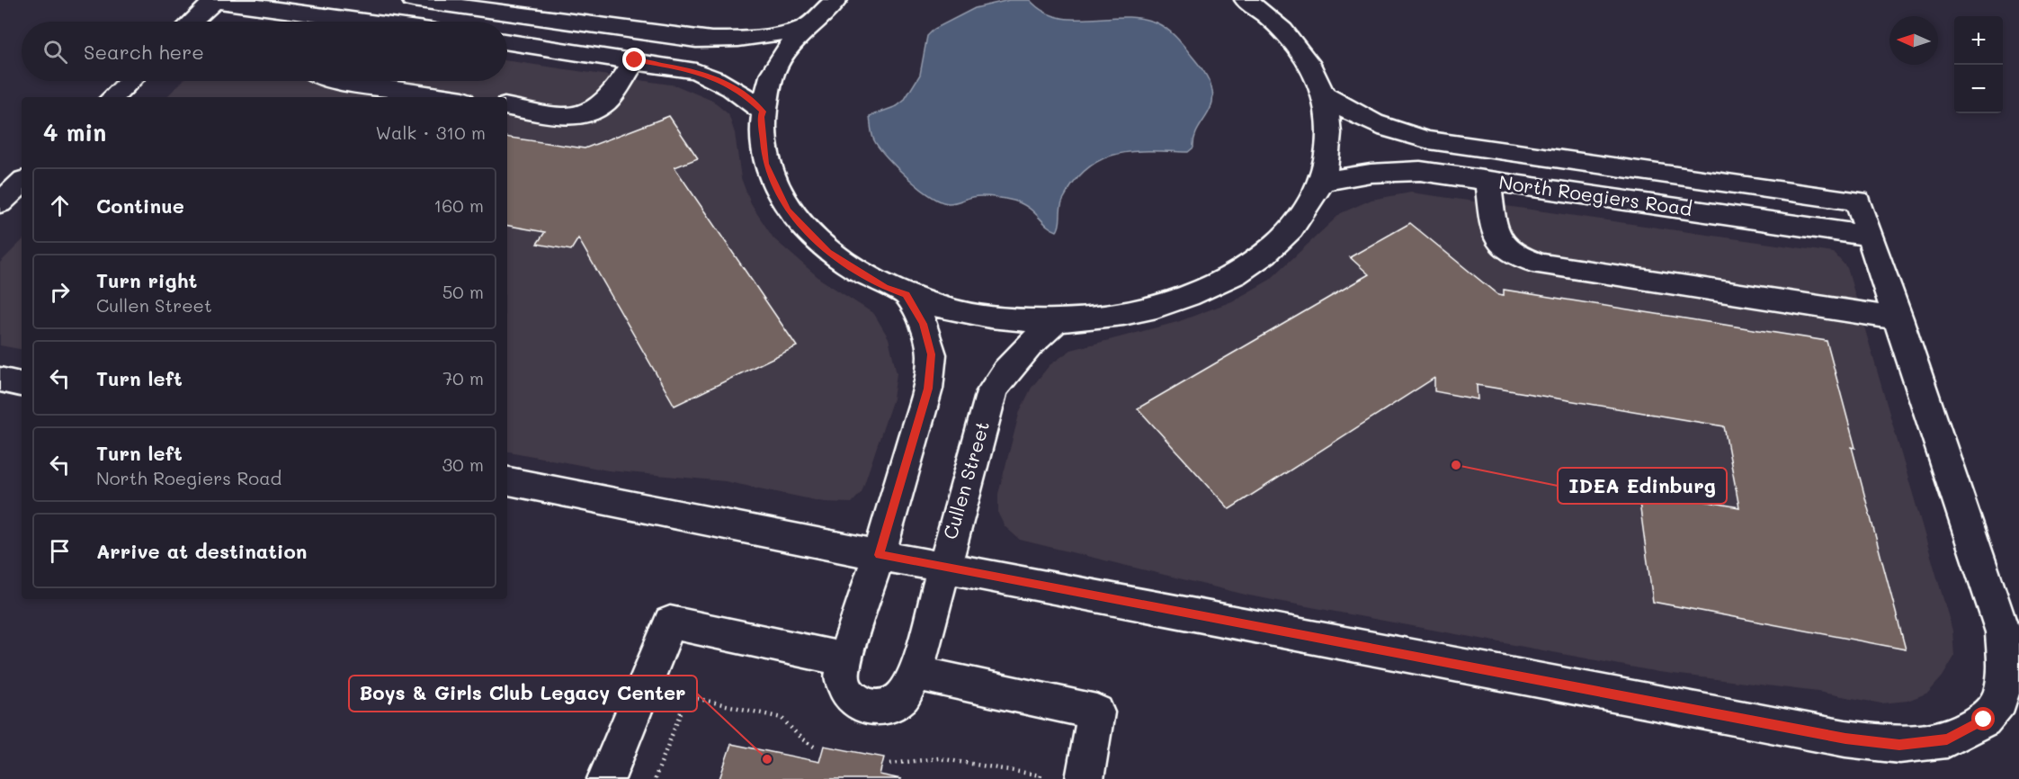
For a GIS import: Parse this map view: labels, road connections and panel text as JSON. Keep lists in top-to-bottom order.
{
  "streets": {
    "street": ["North Roegiers Road", "Cullen Street"]
  },
  "places": ["IDEA Edinburg", "Boys & Girls Club Legacy Center"],
  "north": "left",
  "page": {
    "map_buttons": ["+", "−"],
    "search": "Search here",
    "heading": ["4 min", "Walk · 310 m"],
    "list": [
      ["Continue", "160 m"],
      ["Turn right", "Cullen Street", "50 m"],
      ["Turn left", "70 m"],
      ["Turn left", "North Roegiers Road", "30 m"],
      "Arrive at destination"
    ]
  }
}
